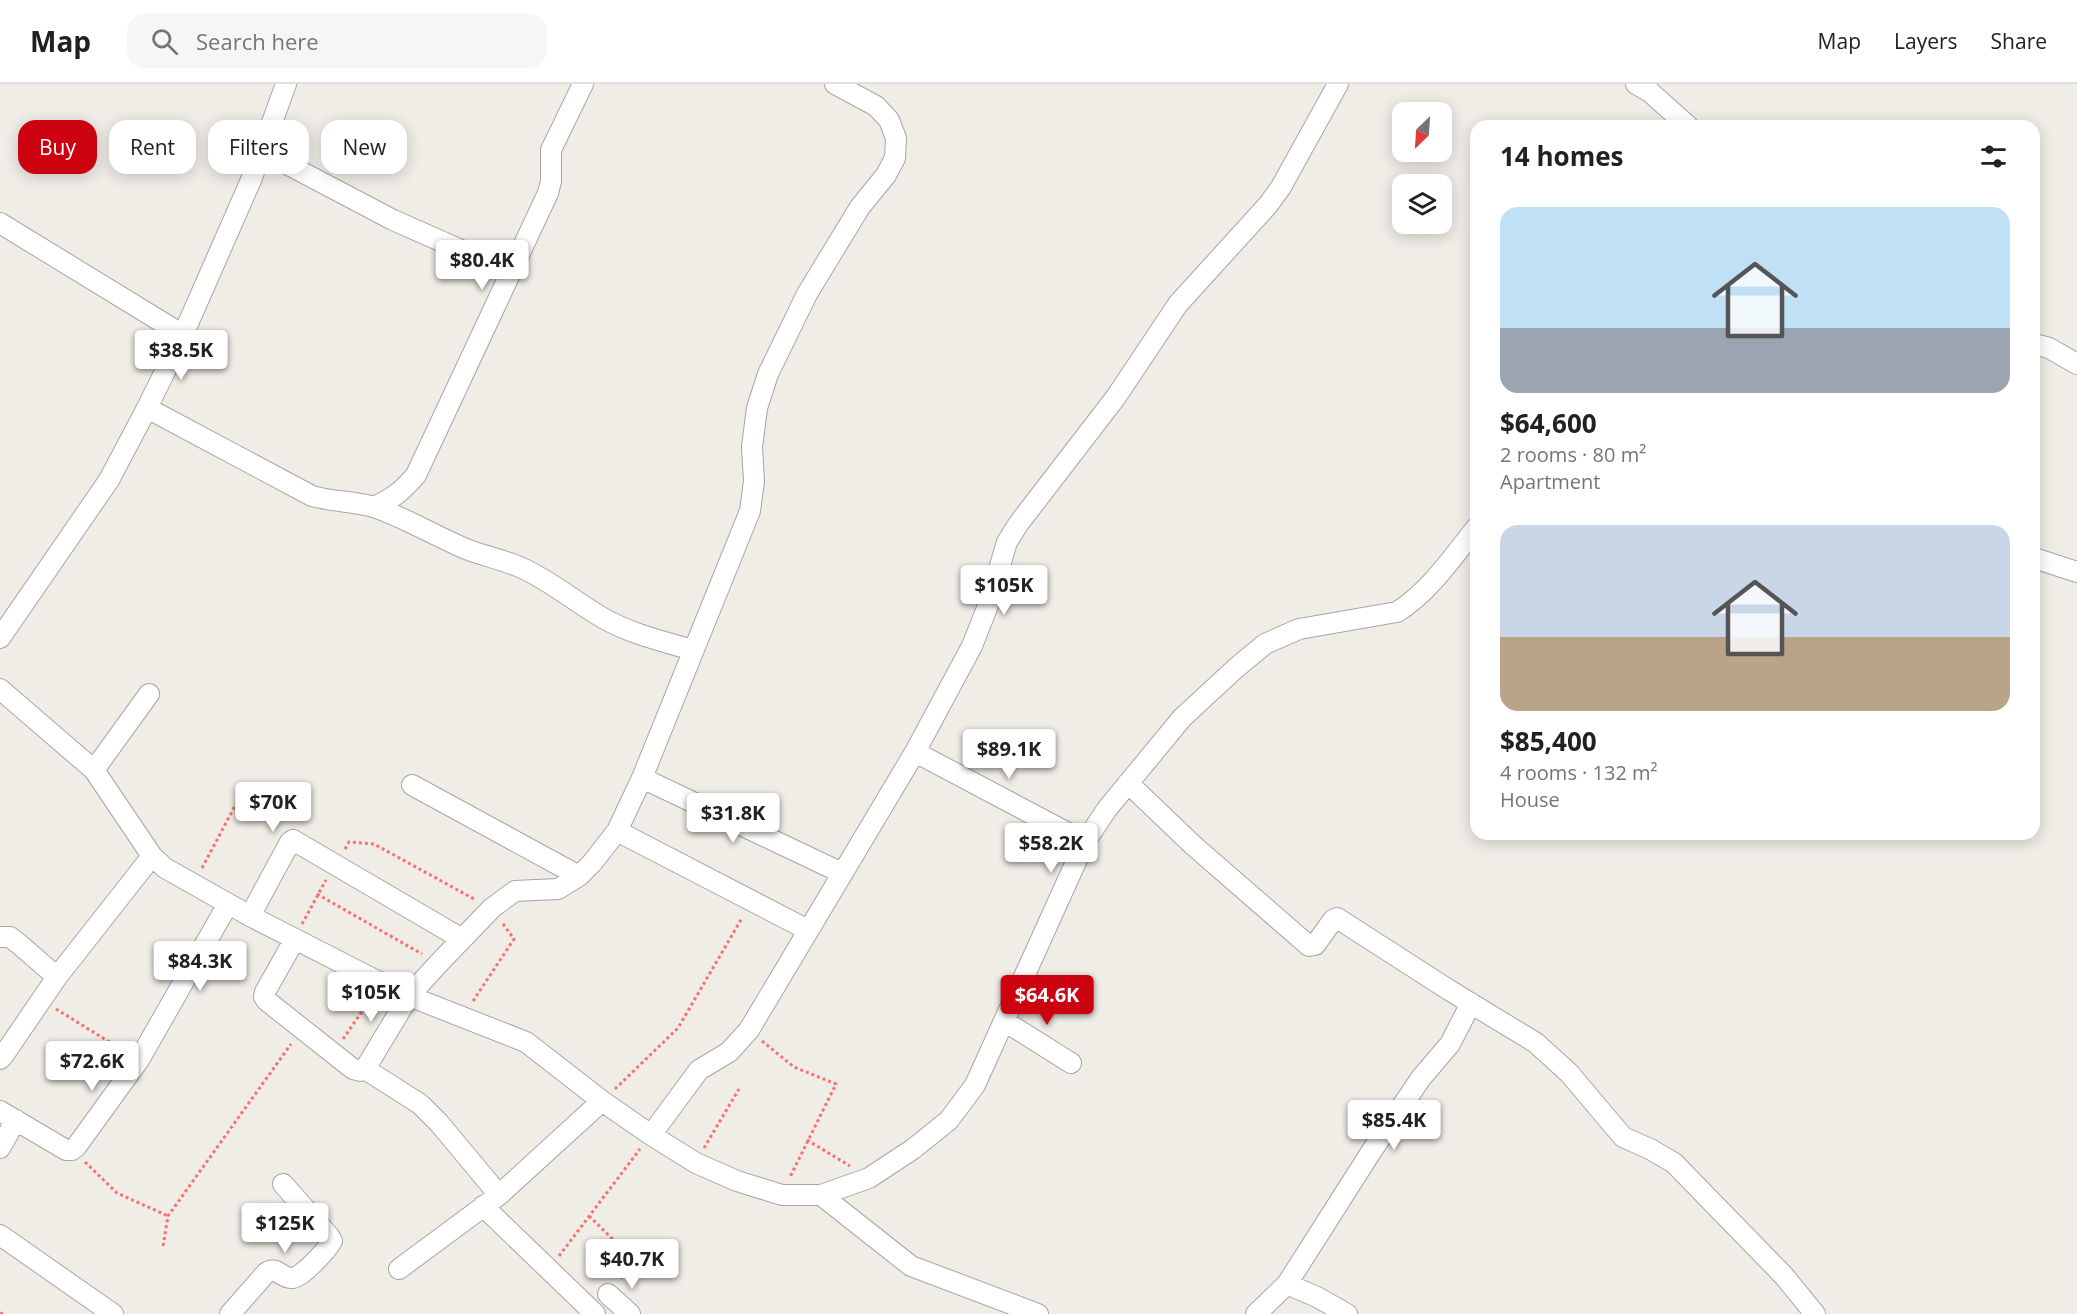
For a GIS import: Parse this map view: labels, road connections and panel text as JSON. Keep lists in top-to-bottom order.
{
  "north": "bottom left",
  "page": {
    "header": "Map",
    "search": "Search here",
    "nav": ["Map", "Layers", "Share"],
    "chip": [
      "Buy",
      "Rent",
      "Filters",
      "New"
    ],
    "heading": "14 homes",
    "list": [
      {
        "name": "$64,600",
        "note": "2 rooms · 80 m² · Apartment"
      },
      {
        "name": "$85,400",
        "note": "4 rooms · 132 m² · House"
      }
    ],
    "price": [
      "$80.4K",
      "$38.5K",
      "$105K",
      "$89.1K",
      "$70K",
      "$31.8K",
      "$58.2K",
      "$84.3K",
      "$105K",
      "$64.6K",
      "$72.6K",
      "$85.4K",
      "$125K",
      "$40.7K"
    ]
  }
}
